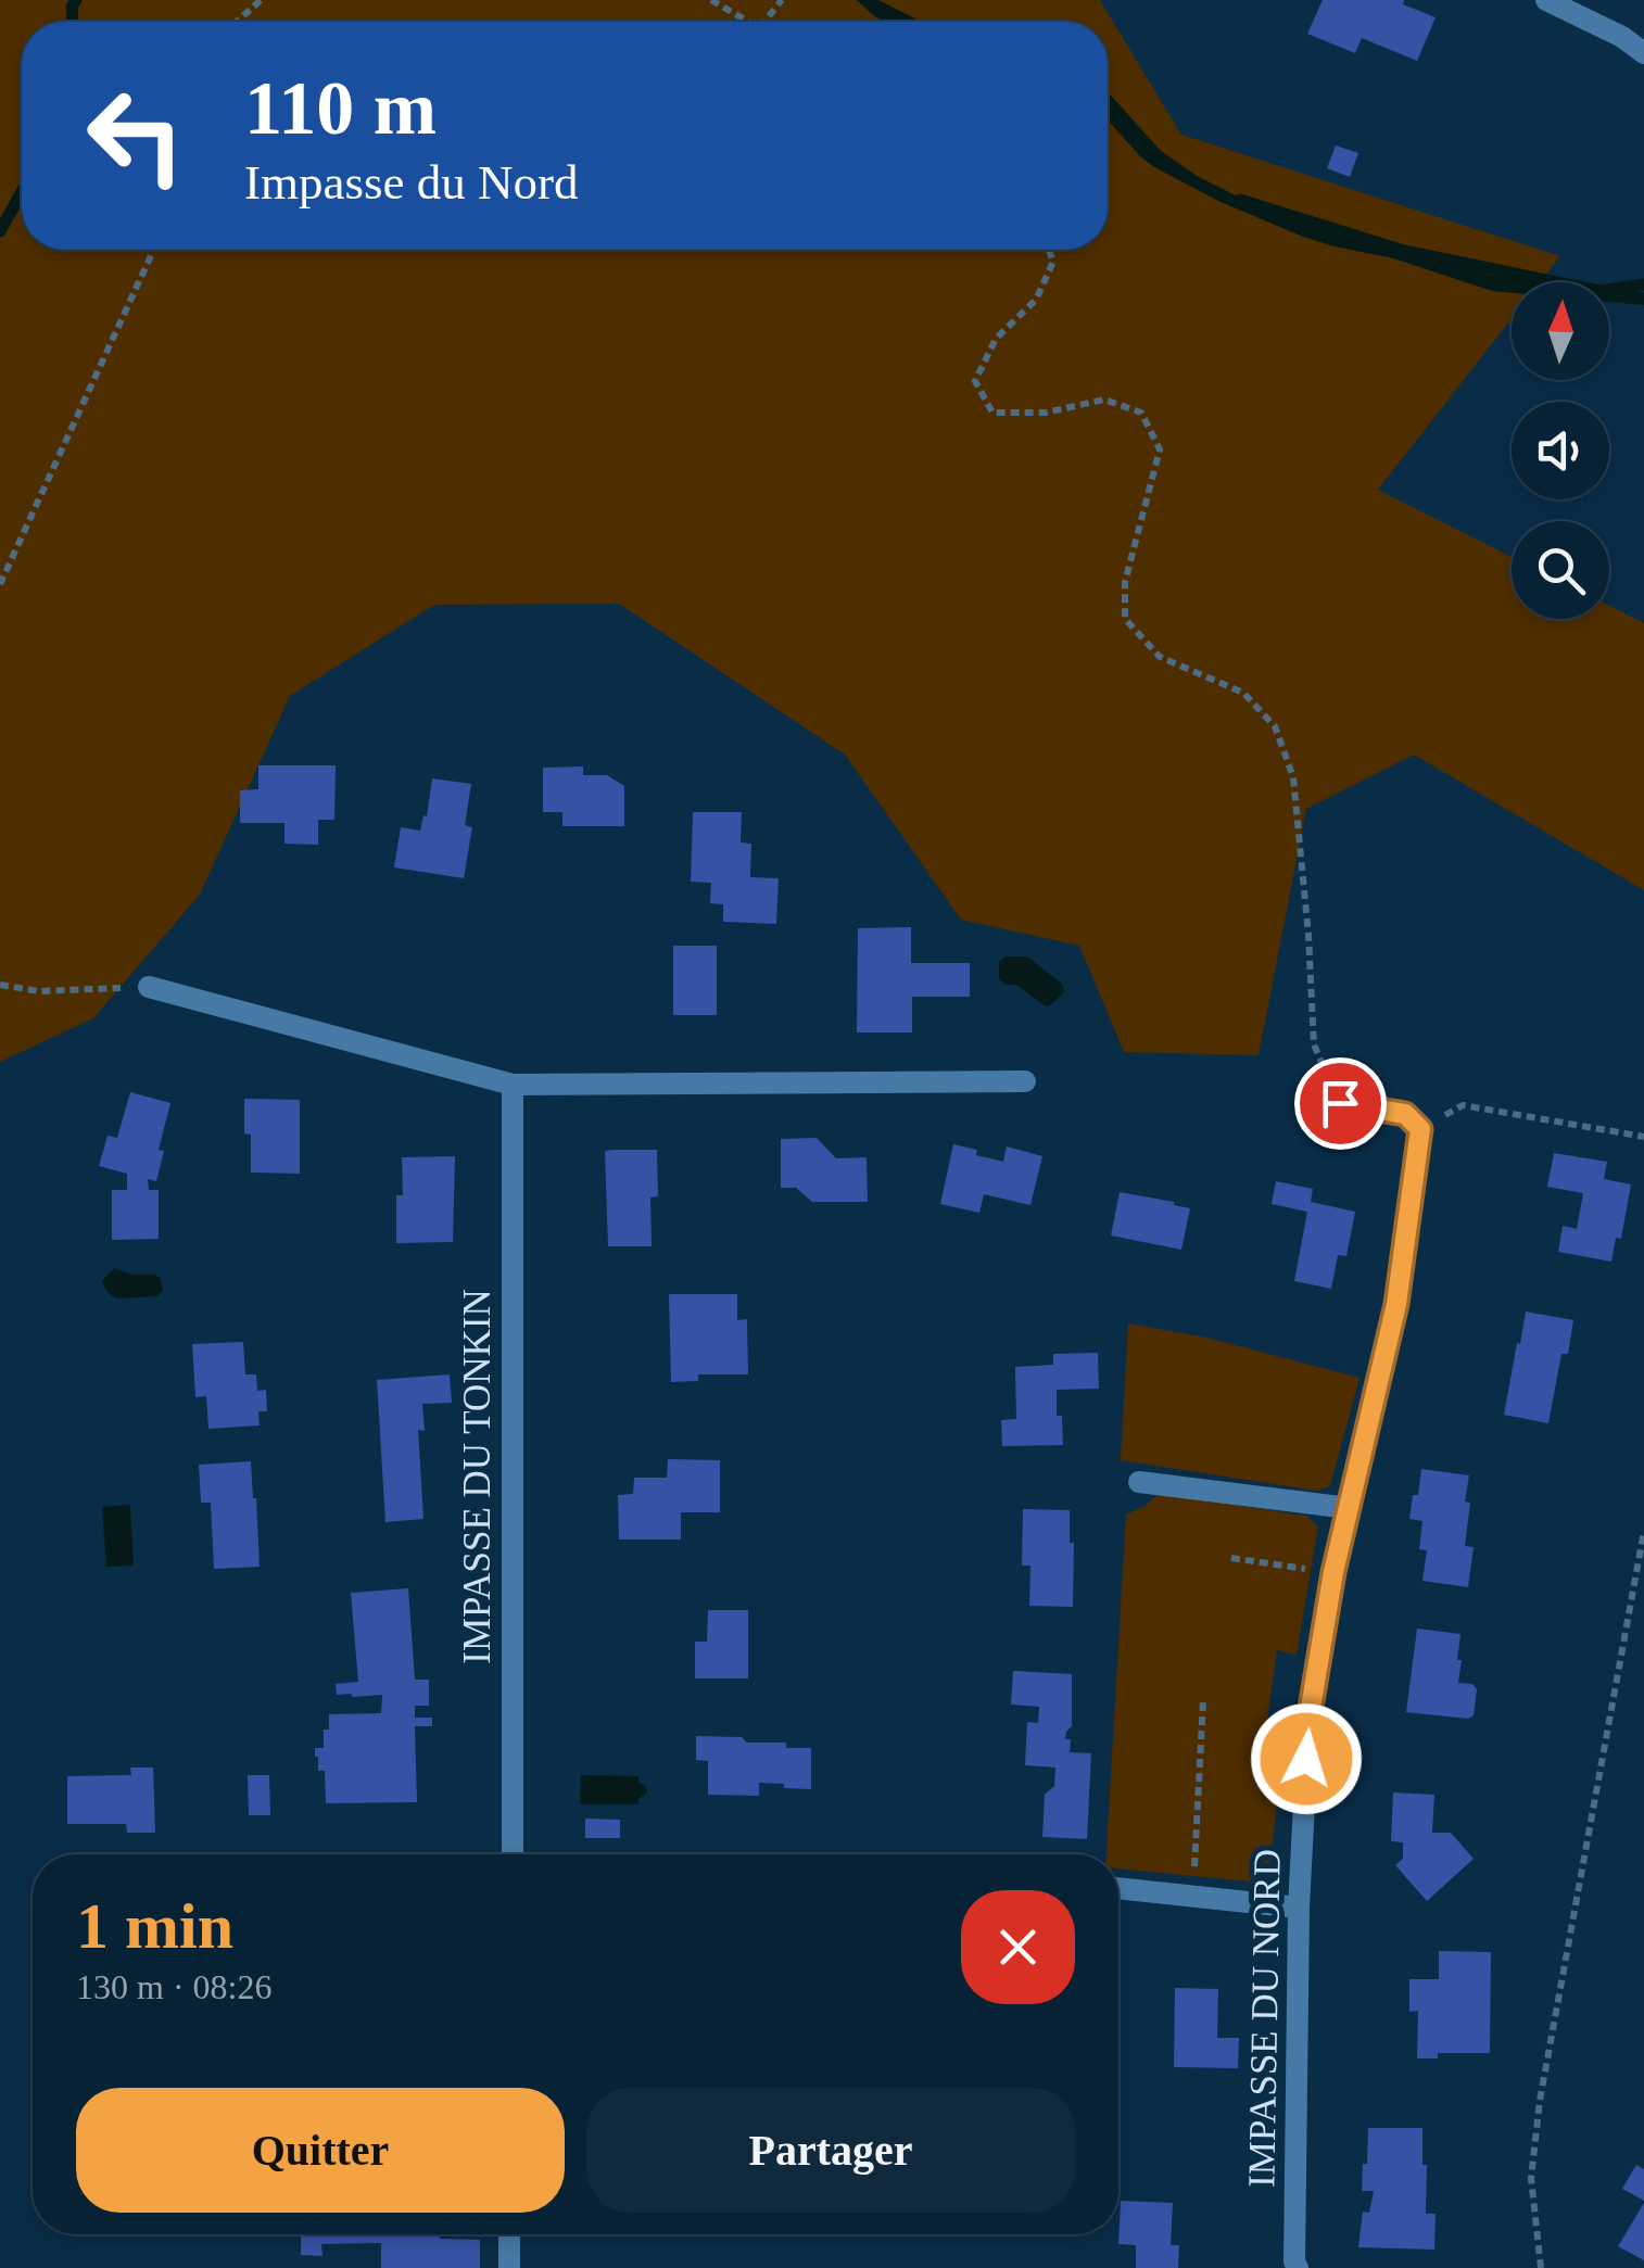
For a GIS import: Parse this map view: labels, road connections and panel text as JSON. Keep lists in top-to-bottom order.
{
  "streets": {
    "street": ["IMPASSE DU TONKIN", "IMPASSE DU NORD"]
  },
  "north": "top",
  "page": {
    "turn": ["110 m", "Impasse du Nord"],
    "heading": ["1 min", "130 m · 08:26"],
    "buttons": ["Quitter", "Partager"]
  }
}
